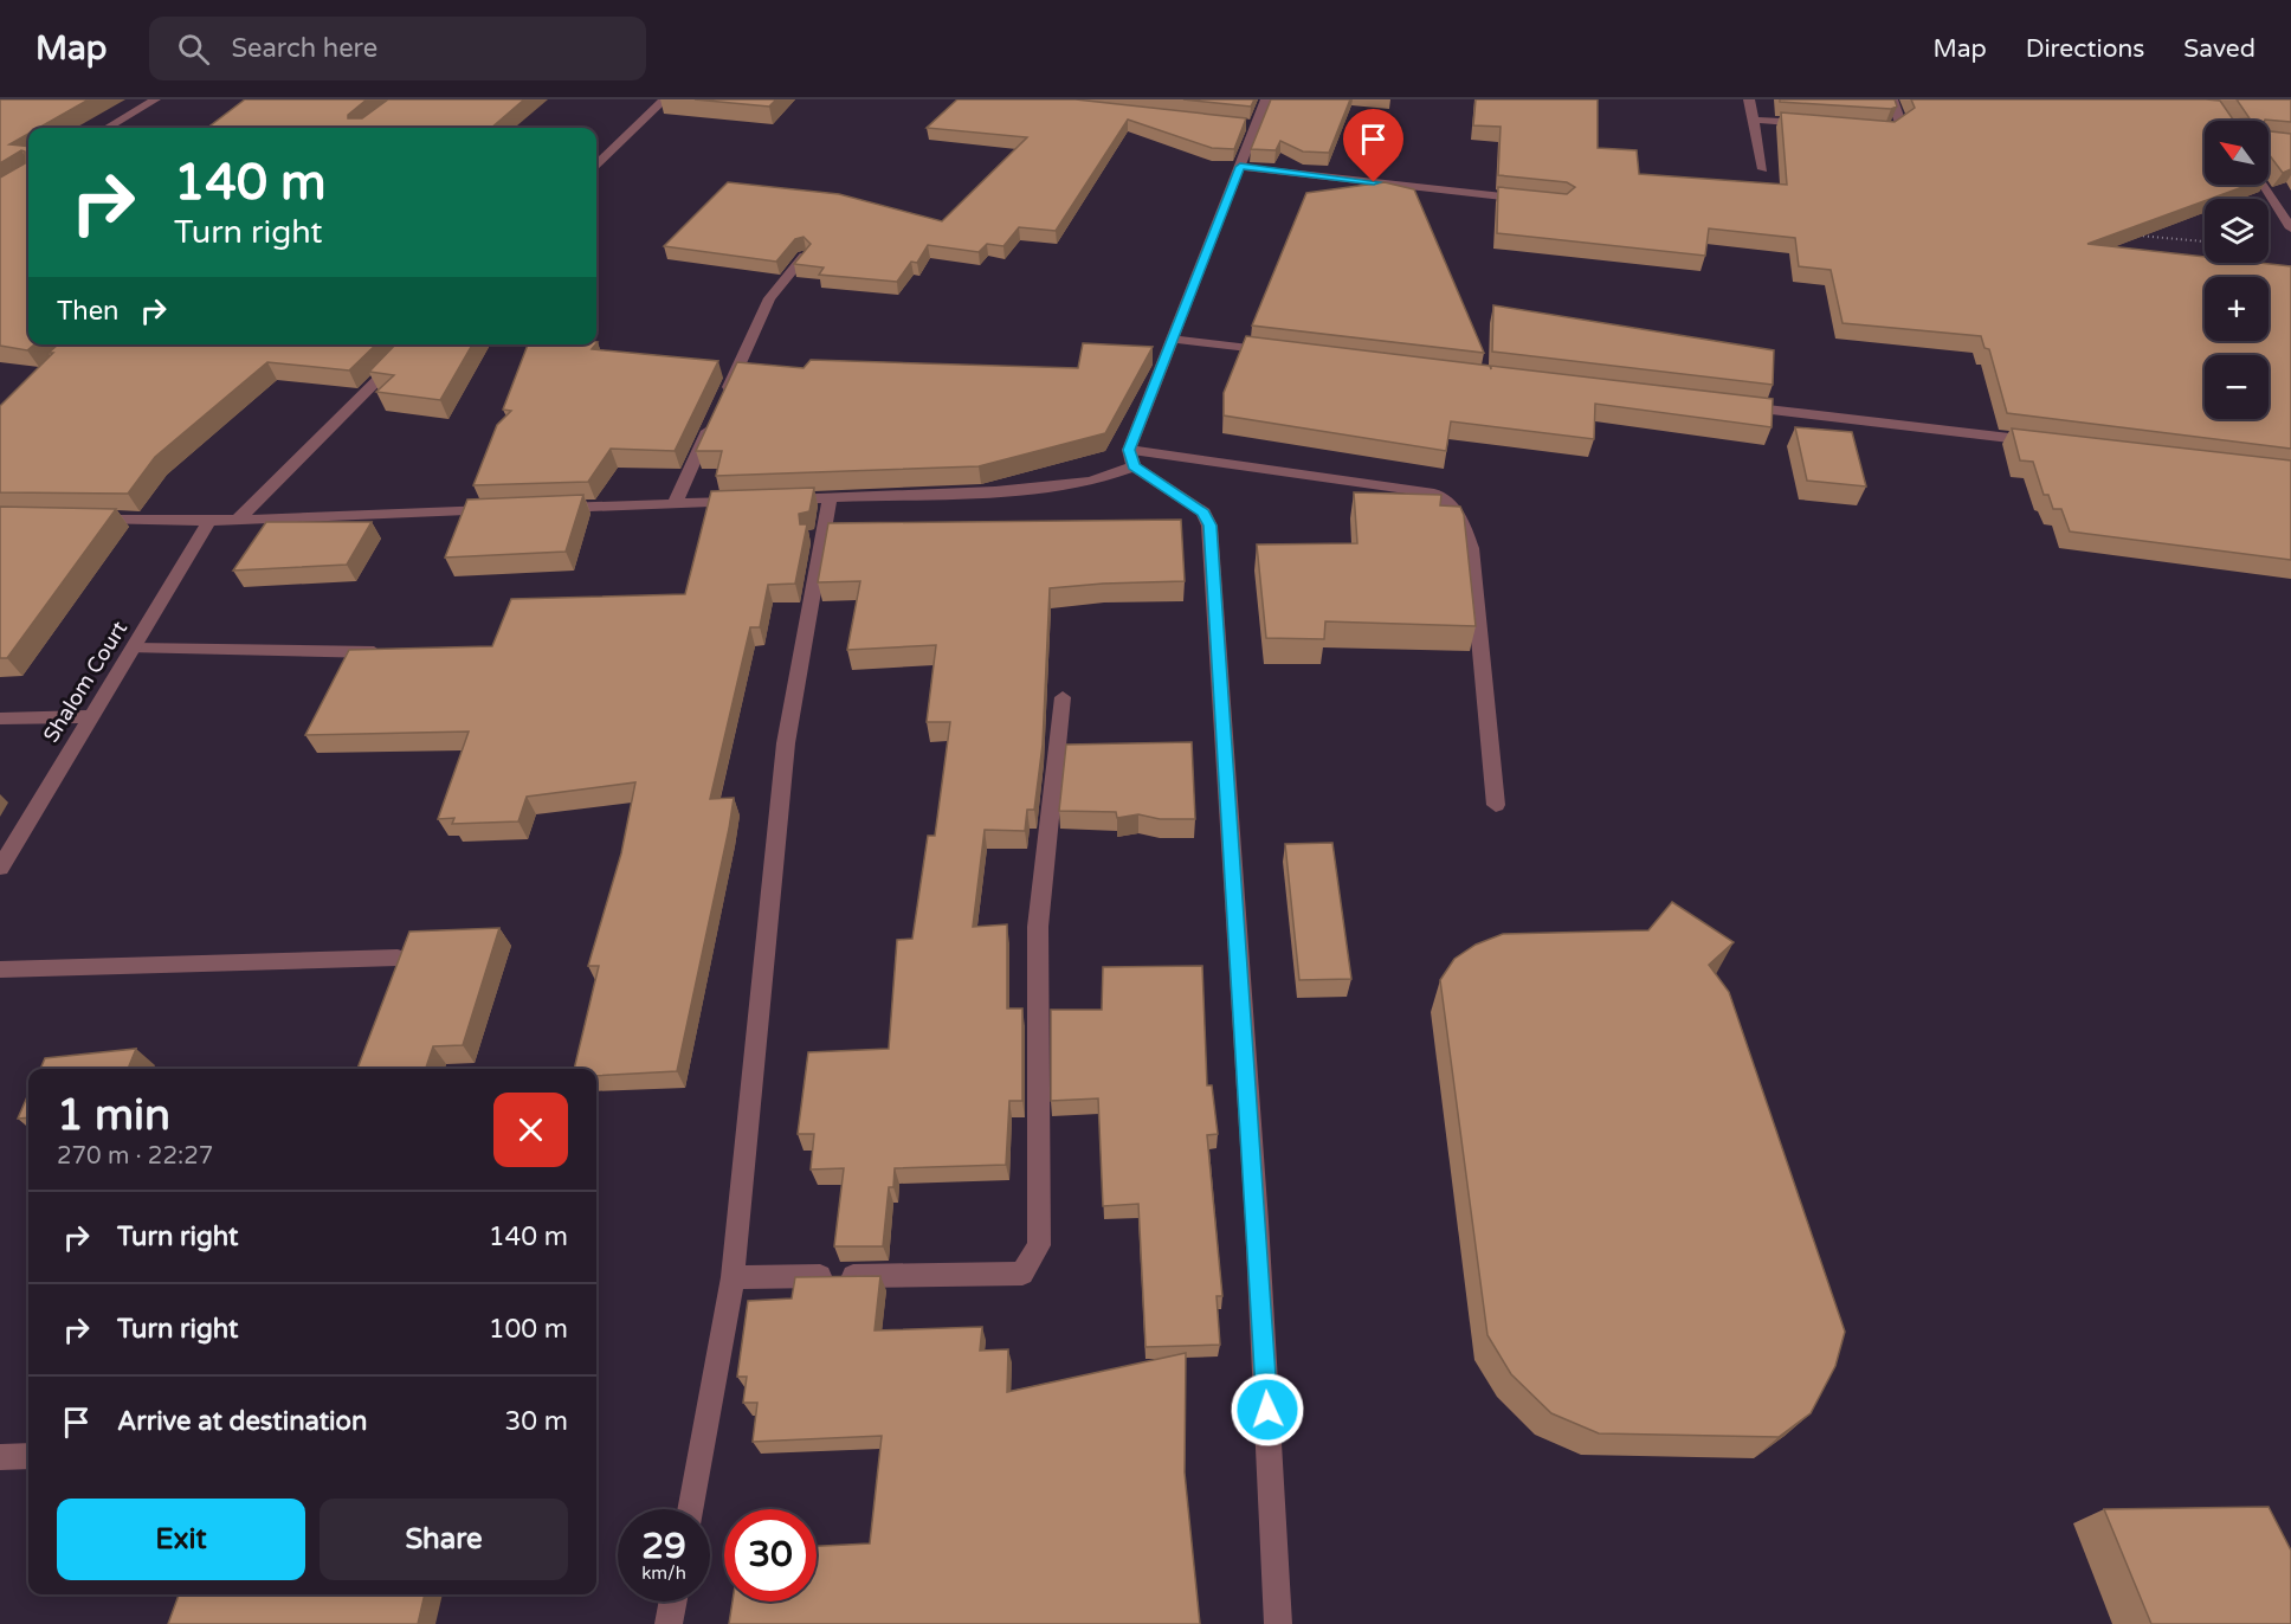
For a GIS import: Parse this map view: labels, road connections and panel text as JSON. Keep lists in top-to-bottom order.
{
  "streets": {
    "street": ["Shalom Court"]
  },
  "north": "top left",
  "page": {
    "header": "Map",
    "search": "Search here",
    "nav": ["Map", "Directions", "Saved"],
    "map_buttons": ["+", "−"],
    "turn": ["140 m", "Turn right"],
    "then": "Then",
    "heading": ["1 min", "270 m · 22:27"],
    "list": [
      {
        "name": "Turn right",
        "value": "140 m"
      },
      {
        "name": "Turn right",
        "value": "100 m"
      },
      {
        "name": "Arrive at destination",
        "value": "30 m"
      }
    ],
    "buttons": ["Exit", "Share"],
    "speed": "29 km/h",
    "limit": "30"
  }
}
